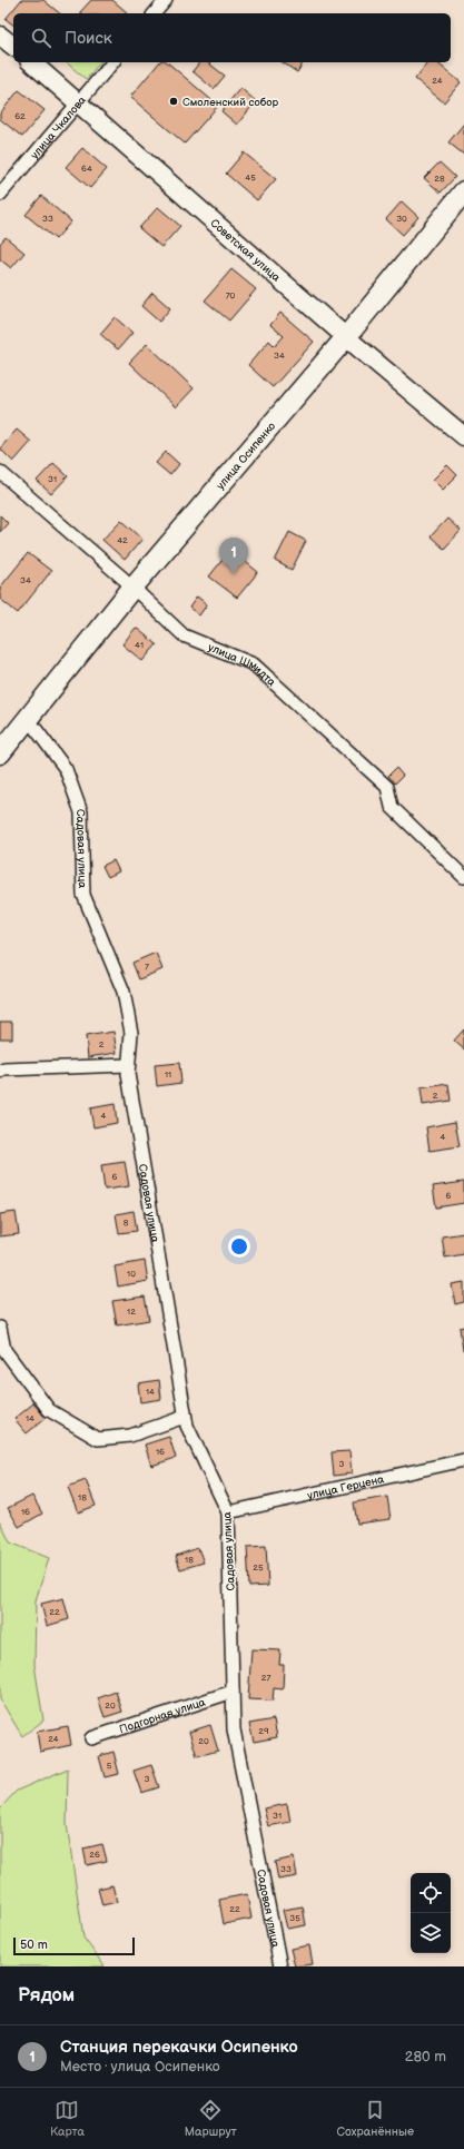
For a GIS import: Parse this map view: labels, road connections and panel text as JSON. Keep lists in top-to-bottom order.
{
  "streets": {
    "main road": ["улица Осипенко"],
    "street": [
      "улица Чкалова",
      "Советская улица",
      "улица Шмидта",
      "Садовая улица",
      "улица Герцена",
      "Подгорная улица"
    ]
  },
  "crossings": [
    ["улица Чкалова", "Советская улица"],
    ["Советская улица", "улица Осипенко"],
    ["улица Осипенко", "улица Шмидта"],
    ["улица Осипенко", "Садовая улица"],
    ["Садовая улица", "улица Герцена"],
    ["Садовая улица", "Подгорная улица"]
  ],
  "places": ["Смоленский собор"],
  "house_numbers": [
    "24",
    "62",
    "64",
    "45",
    "28",
    "33",
    "30",
    "70",
    "34",
    "31",
    "42",
    "34",
    "41",
    "7",
    "2",
    "11",
    "2",
    "4",
    "4",
    "6",
    "6",
    "8",
    "10",
    "12",
    "14",
    "14",
    "16",
    "3",
    "18",
    "16",
    "18",
    "25",
    "22",
    "27",
    "20",
    "29",
    "24",
    "20",
    "5",
    "3",
    "31",
    "26",
    "33",
    "22",
    "35"
  ],
  "scale_bar": "50 m",
  "page": {
    "search": "Поиск",
    "pins": "1",
    "scale": "50 m",
    "heading": "Рядом",
    "list": [
      {
        "mark": "1",
        "name": "Станция перекачки Осипенко",
        "note": "Место · улица Осипенко",
        "value": "280 m"
      }
    ],
    "nav": ["Карта", "Маршрут", "Сохранённые"]
  }
}
